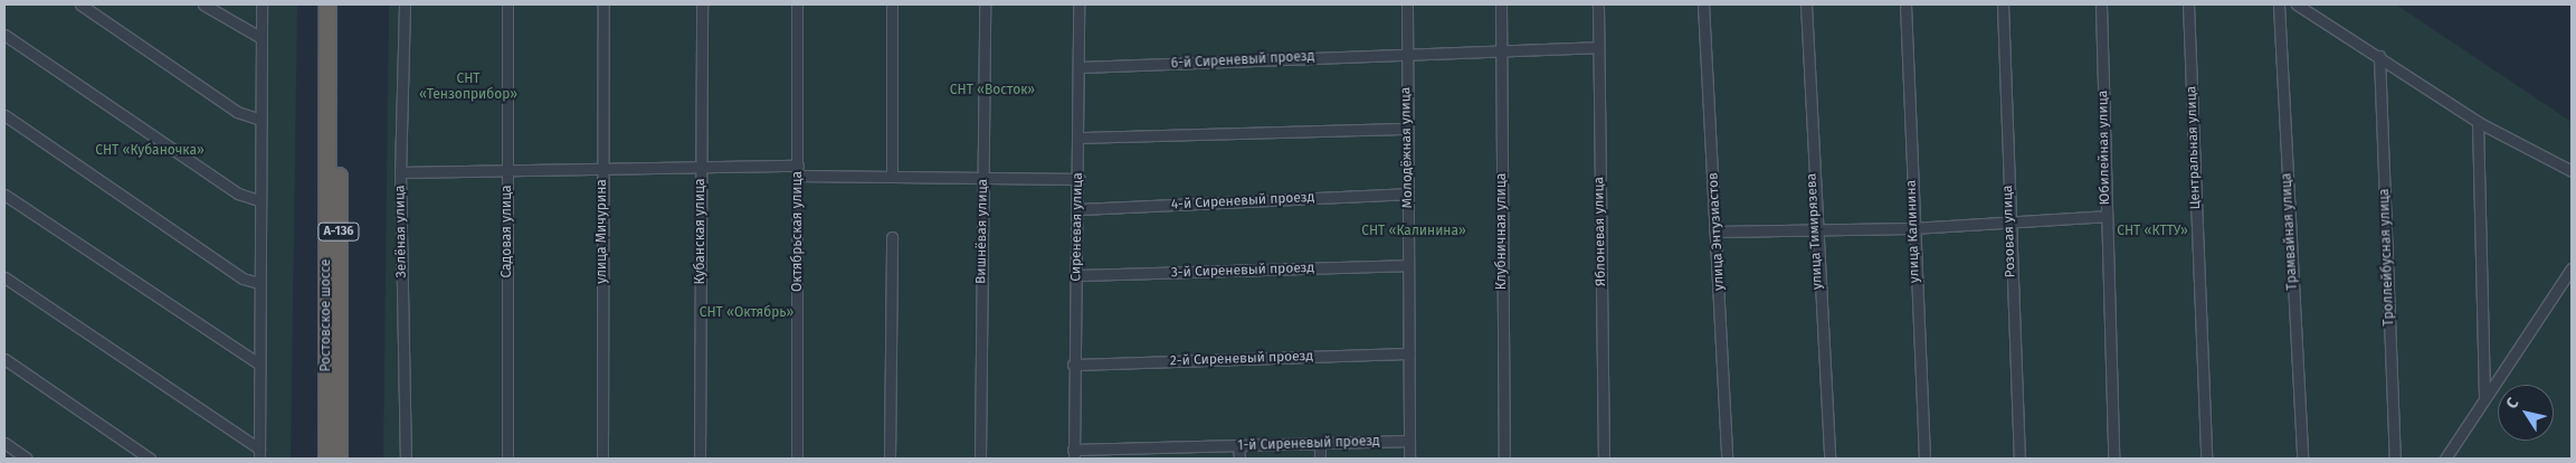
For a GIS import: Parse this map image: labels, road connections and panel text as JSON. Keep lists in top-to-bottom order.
{
  "streets": {
    "highway": ["А-136", "Ростовское шоссе"],
    "street": [
      "6-й Сиреневый проезд",
      "Молодёжная улица",
      "Юбилейная улица",
      "Центральная улица",
      "4-й Сиреневый проезд",
      "Сиреневая улица",
      "Зелёная улица",
      "Садовая улица",
      "улица Мичурина",
      "Кубанская улица",
      "Октябрьская улица",
      "Вишнёвая улица",
      "Клубничная улица",
      "Яблоневая улица",
      "улица Энтузиастов",
      "улица Тимирязева",
      "улица Калинина",
      "Розовая улица",
      "Трамвайная улица",
      "Троллейбусная улица",
      "3-й Сиреневый проезд",
      "2-й Сиреневый проезд",
      "1-й Сиреневый проезд"
    ]
  },
  "crossings": [
    ["6-й Сиреневый проезд", "Молодёжная улица"],
    ["6-й Сиреневый проезд", "Сиреневая улица"],
    ["6-й Сиреневый проезд", "Клубничная улица"],
    ["6-й Сиреневый проезд", "Яблоневая улица"],
    ["Молодёжная улица", "4-й Сиреневый проезд"],
    ["Молодёжная улица", "3-й Сиреневый проезд"],
    ["Молодёжная улица", "2-й Сиреневый проезд"],
    ["Молодёжная улица", "1-й Сиреневый проезд"],
    ["4-й Сиреневый проезд", "Сиреневая улица"],
    ["Сиреневая улица", "3-й Сиреневый проезд"],
    ["Сиреневая улица", "2-й Сиреневый проезд"],
    ["Сиреневая улица", "1-й Сиреневый проезд"]
  ],
  "parks": [
    "СНТ «Тензоприбор»",
    "СНТ «Восток»",
    "СНТ «Кубаночка»",
    "СНТ «Калинина»",
    "СНТ «КТТУ»",
    "СНТ «Октябрь»"
  ],
  "north": "top left"
}
